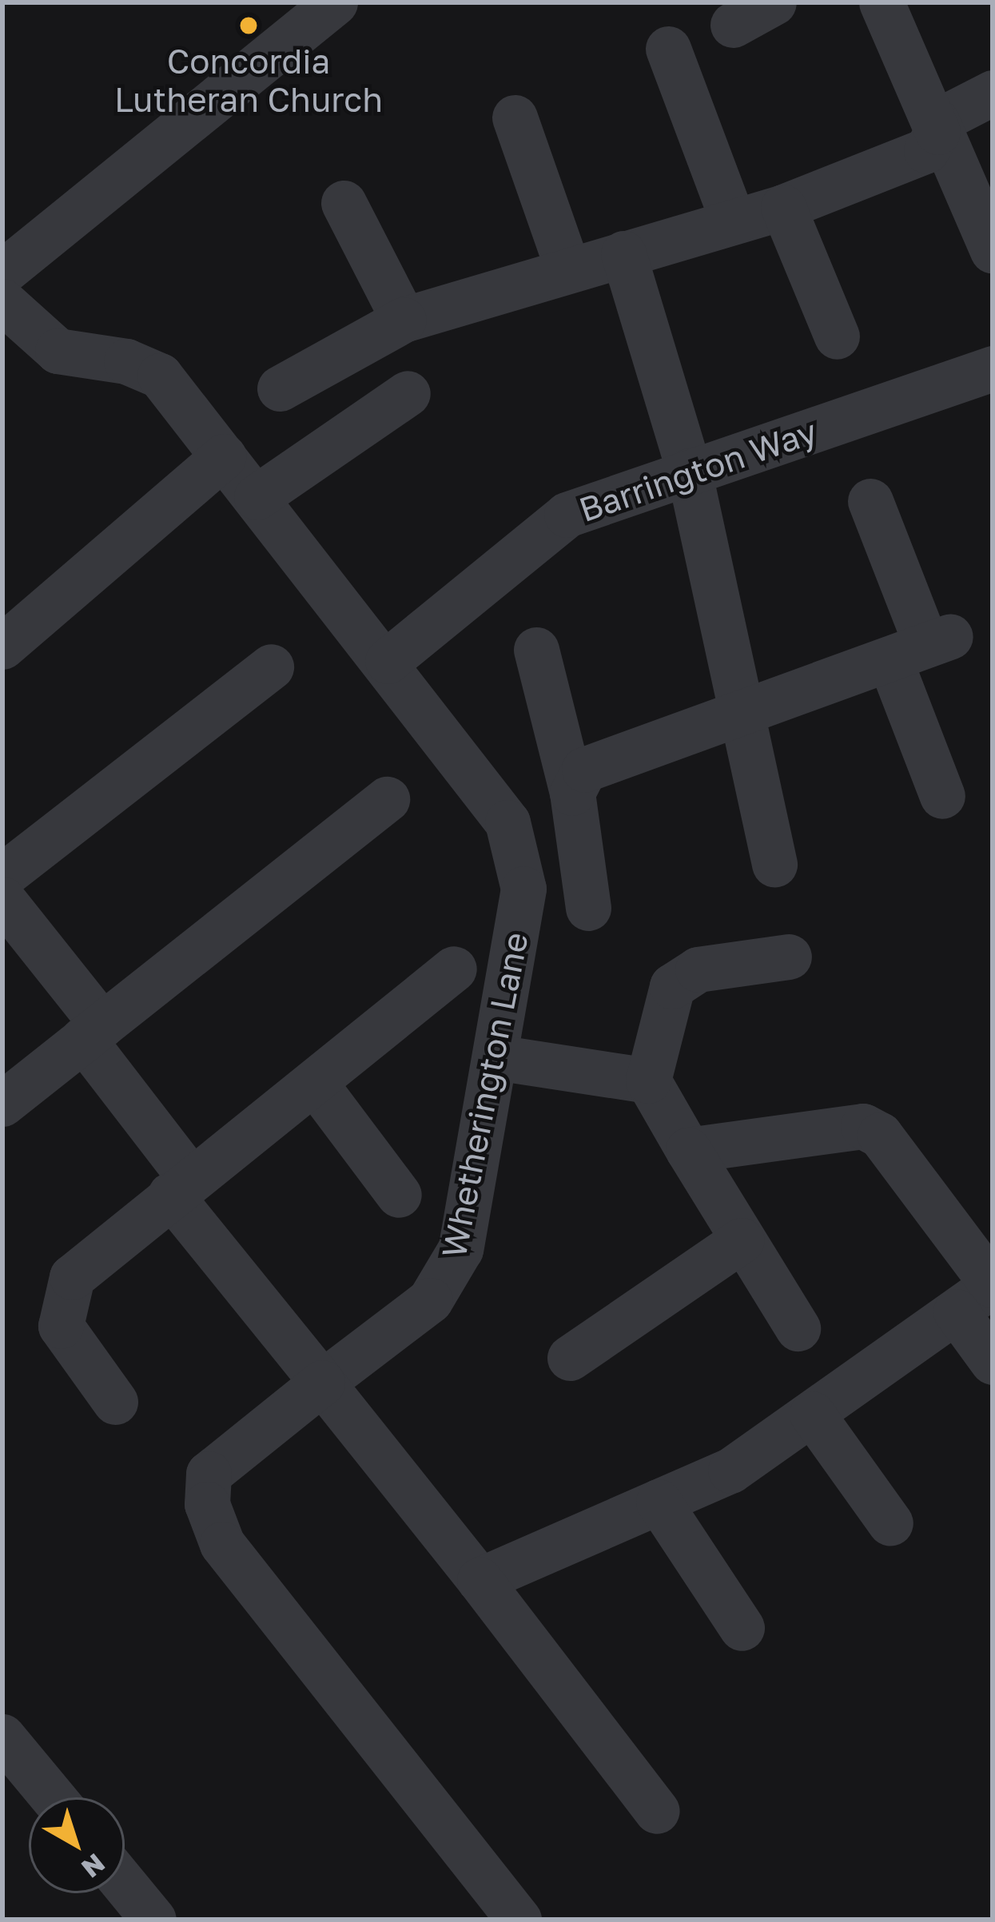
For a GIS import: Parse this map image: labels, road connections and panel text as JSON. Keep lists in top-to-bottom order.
{
  "streets": {
    "street": ["Barrington Way", "Whetherington Lane"]
  },
  "crossings": [
    ["Barrington Way", "Whetherington Lane"]
  ],
  "places": ["Concordia Lutheran Church"],
  "north": "bottom right"
}
